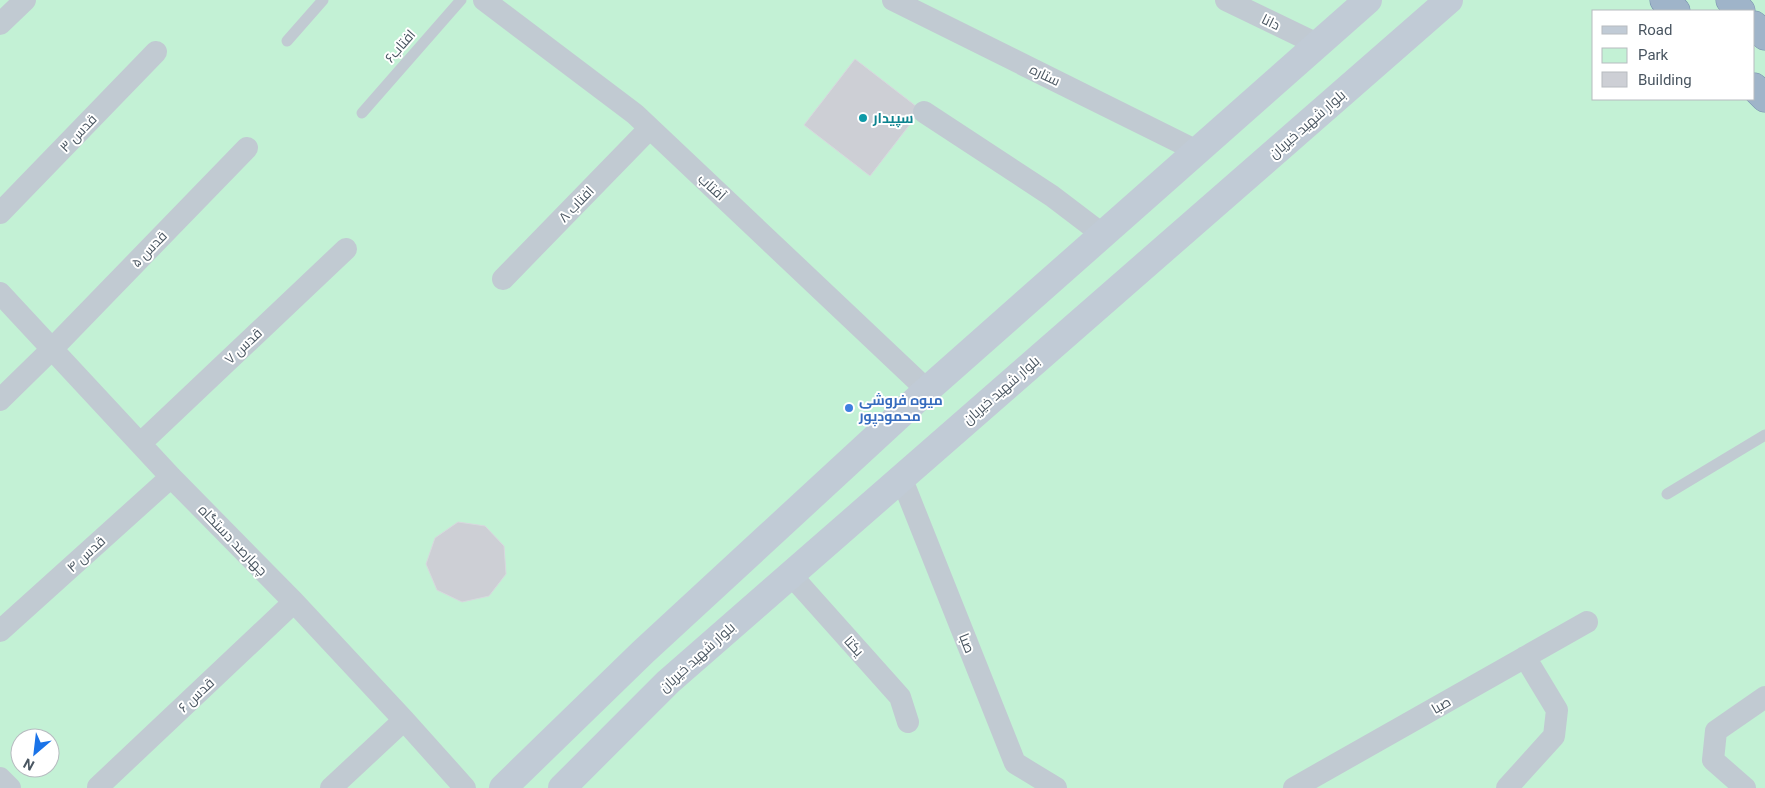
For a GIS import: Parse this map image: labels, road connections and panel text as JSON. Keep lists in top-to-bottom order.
{
  "streets": {
    "main road": ["بلوار شهید خیریان"],
    "street": [
      "دانا",
      "ستاره",
      "قدس ۳",
      "آفتاب",
      "افتاب ۸",
      "قدس ۵",
      "قدس ۷",
      "چهارصد دستگاه",
      "قدس ۴",
      "صبا",
      "یکتا",
      "قدس ۶"
    ],
    "lane": ["افتاب۶"]
  },
  "crossings": [
    ["بلوار شهید خیریان", "صبا"],
    ["بلوار شهید خیریان", "یکتا"],
    ["آفتاب", "افتاب ۸"],
    ["قدس ۵", "چهارصد دستگاه"],
    ["قدس ۷", "چهارصد دستگاه"],
    ["چهارصد دستگاه", "قدس ۴"],
    ["چهارصد دستگاه", "قدس ۶"]
  ],
  "places": ["سپیدار", "میوه فروشی محمودپور"],
  "legend": ["Road", "Park", "Building"],
  "north": "bottom left"
}
